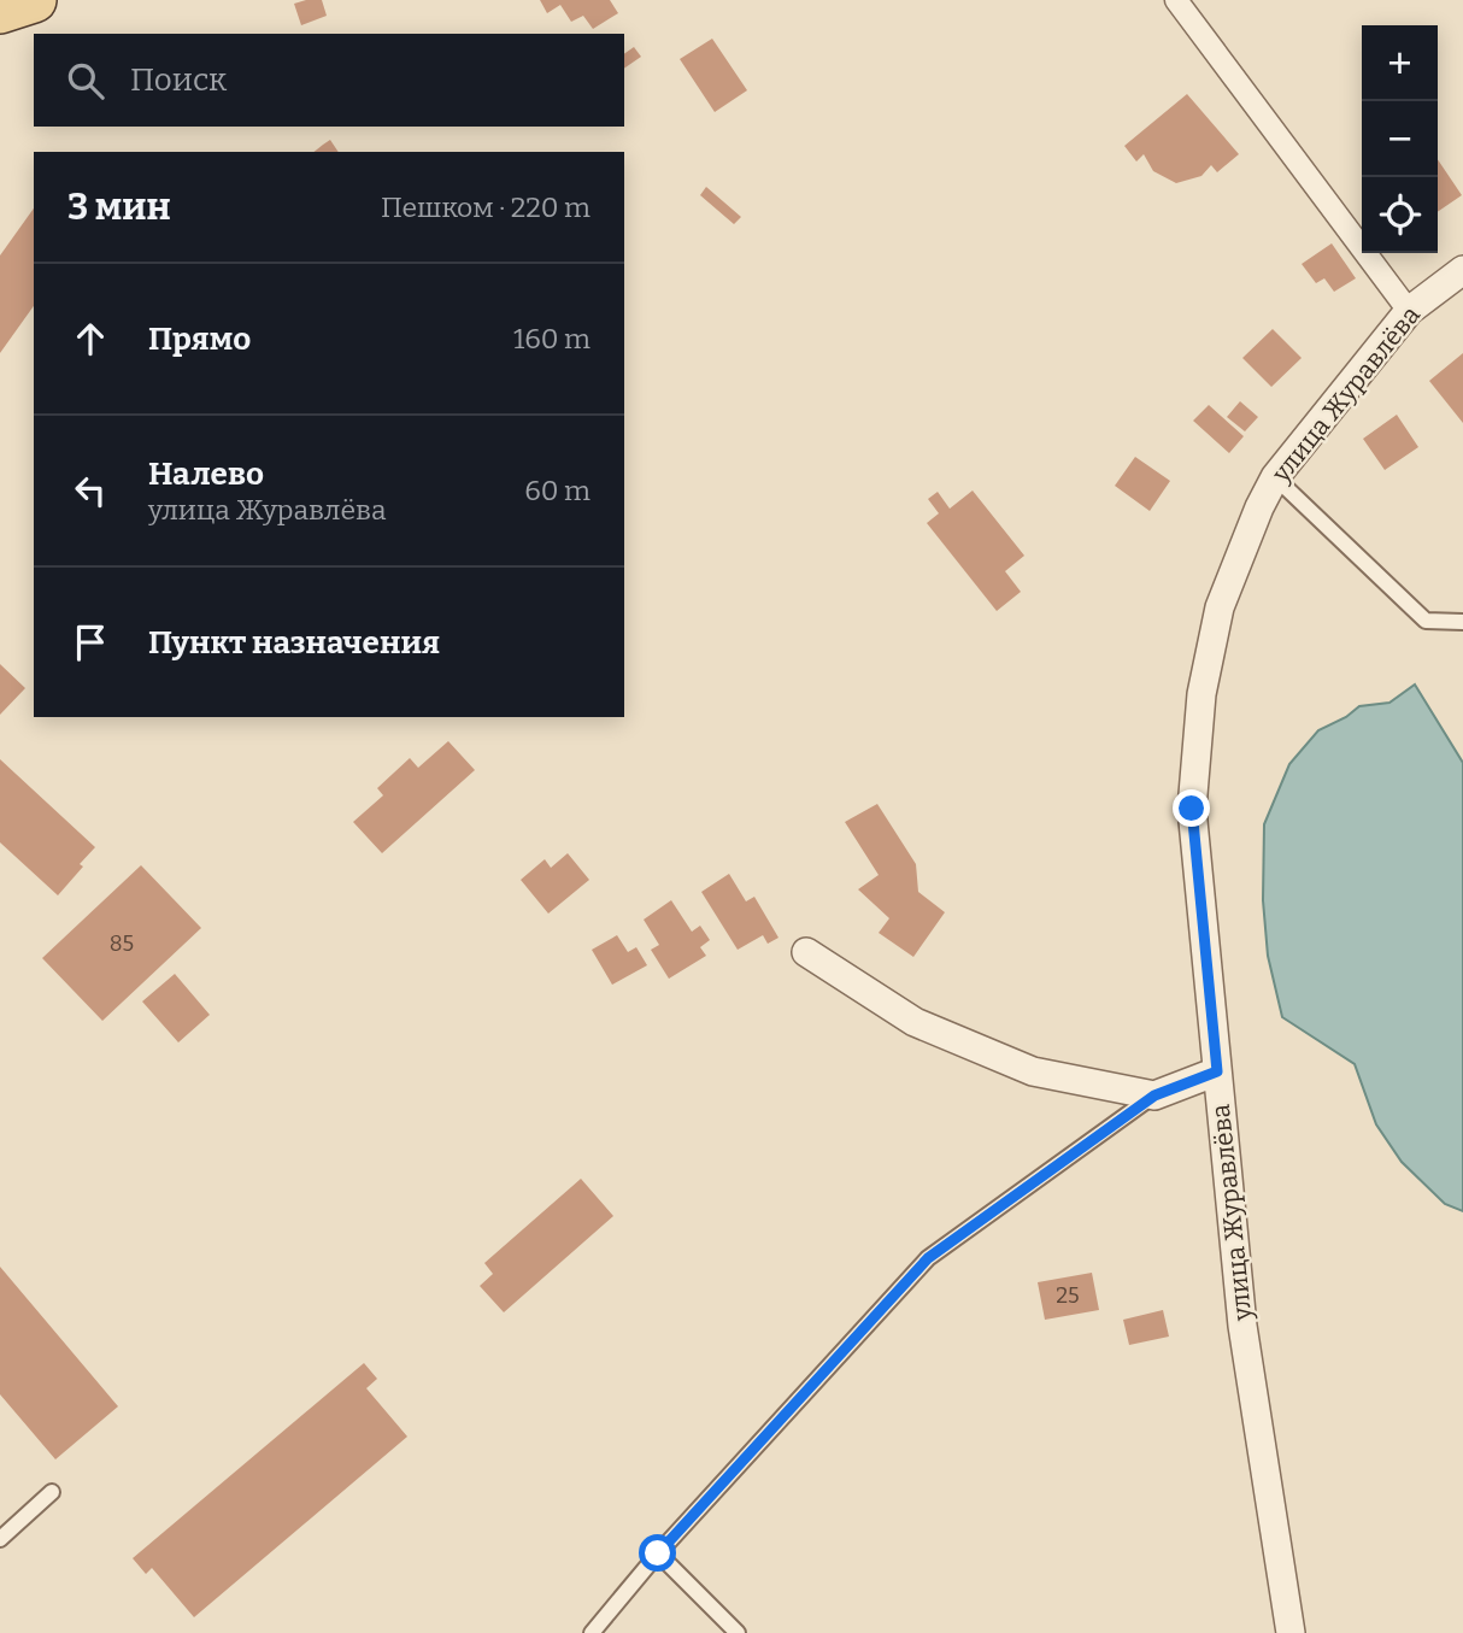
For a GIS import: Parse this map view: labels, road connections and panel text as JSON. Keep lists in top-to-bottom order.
{
  "streets": {
    "street": ["улица Журавлёва"]
  },
  "house_numbers": ["85", "25"],
  "page": {
    "map_buttons": ["+", "−"],
    "search": "Поиск",
    "heading": ["3 мин", "Пешком · 220 m"],
    "list": [
      ["Прямо", "160 m"],
      ["Налево", "улица Журавлёва", "60 m"],
      "Пункт назначения"
    ]
  }
}
